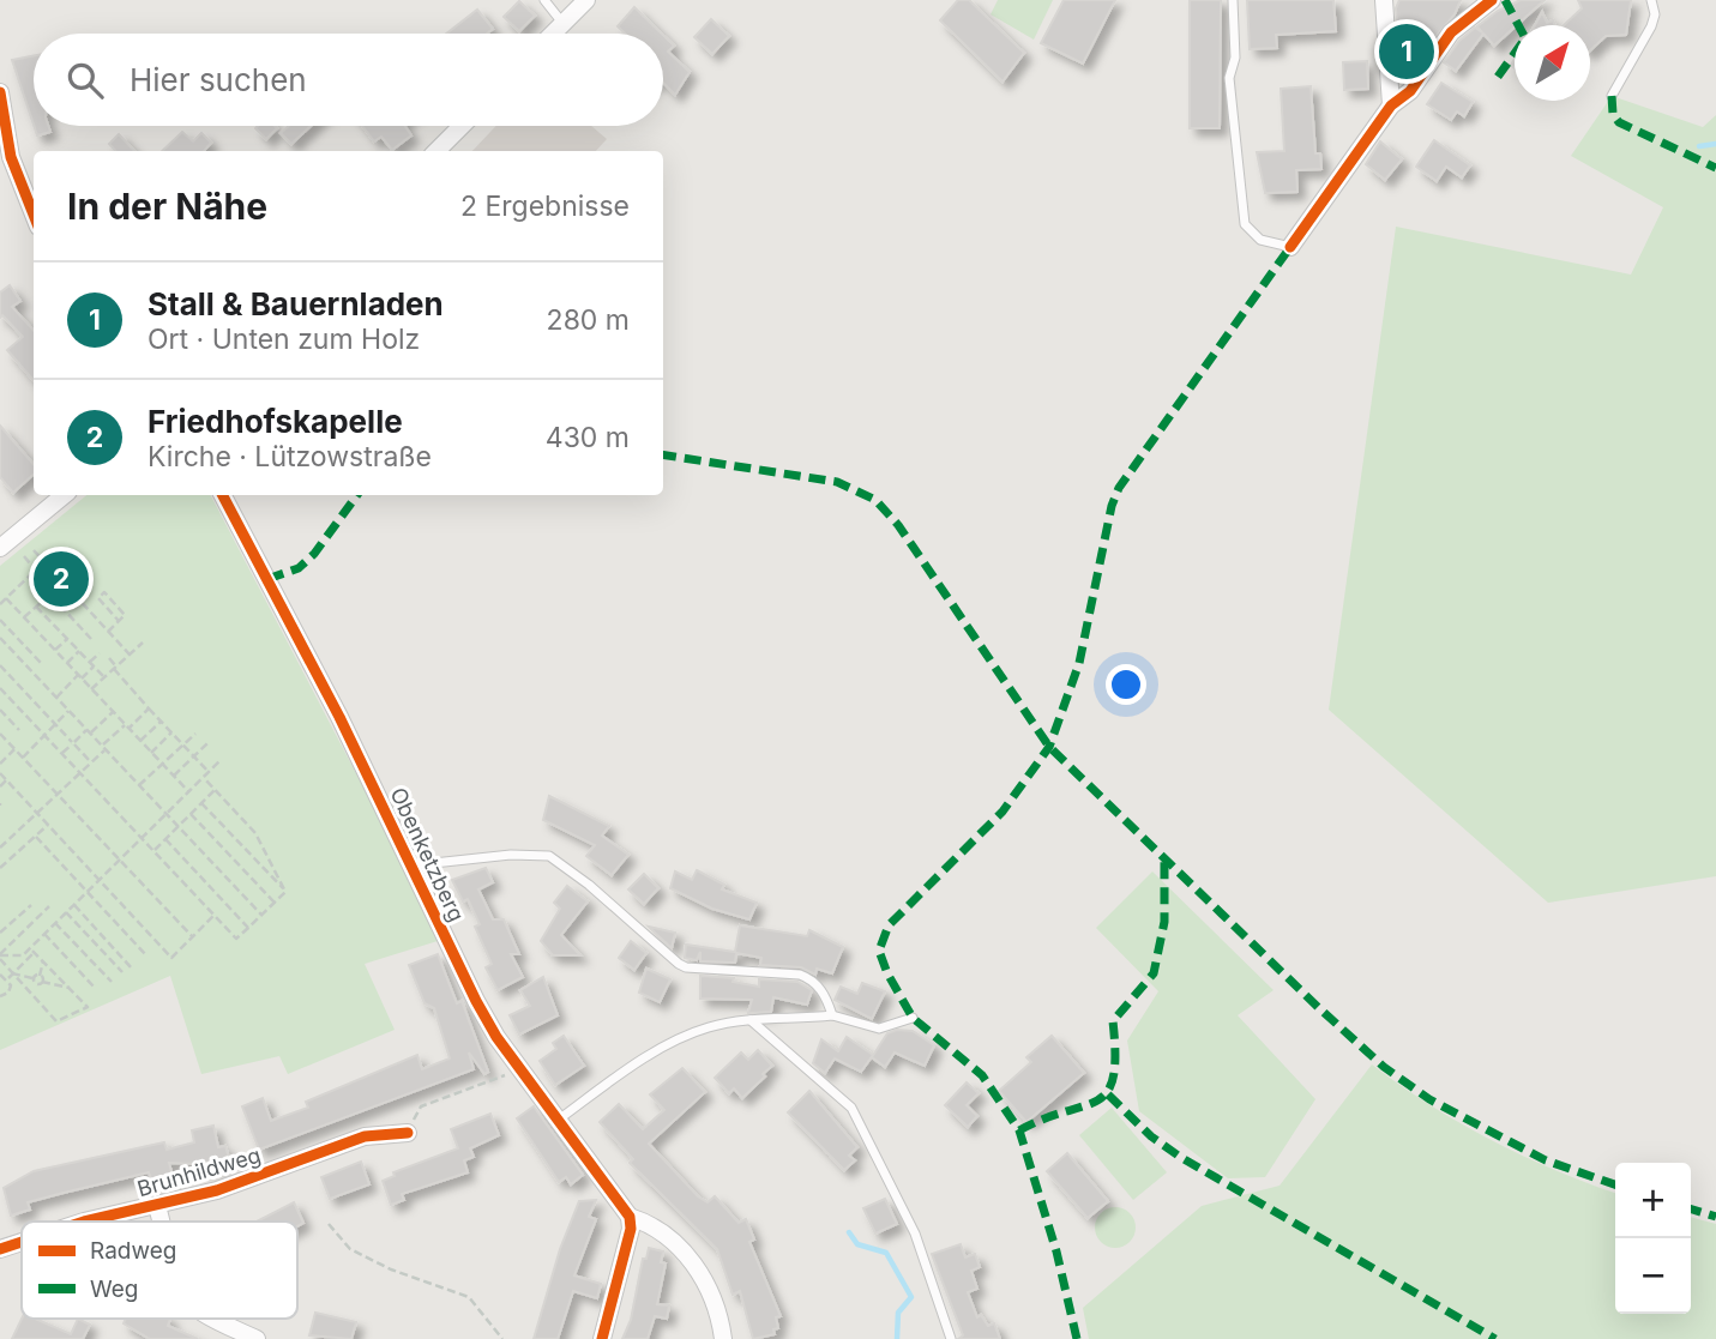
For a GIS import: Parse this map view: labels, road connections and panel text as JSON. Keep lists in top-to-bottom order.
{
  "streets": {
    "street": ["Obenketzberg", "Brunhildweg"]
  },
  "legend": ["Radweg", "Weg"],
  "north": "top right",
  "page": {
    "pins": ["1", "2"],
    "search": "Hier suchen",
    "heading": ["In der Nähe", "2 Ergebnisse"],
    "list": [
      {
        "mark": "1",
        "name": "Stall & Bauernladen",
        "note": "Ort · Unten zum Holz",
        "value": "280 m"
      },
      {
        "mark": "2",
        "name": "Friedhofskapelle",
        "note": "Kirche · Lützowstraße",
        "value": "430 m"
      }
    ],
    "map_buttons": ["+", "−"]
  }
}
